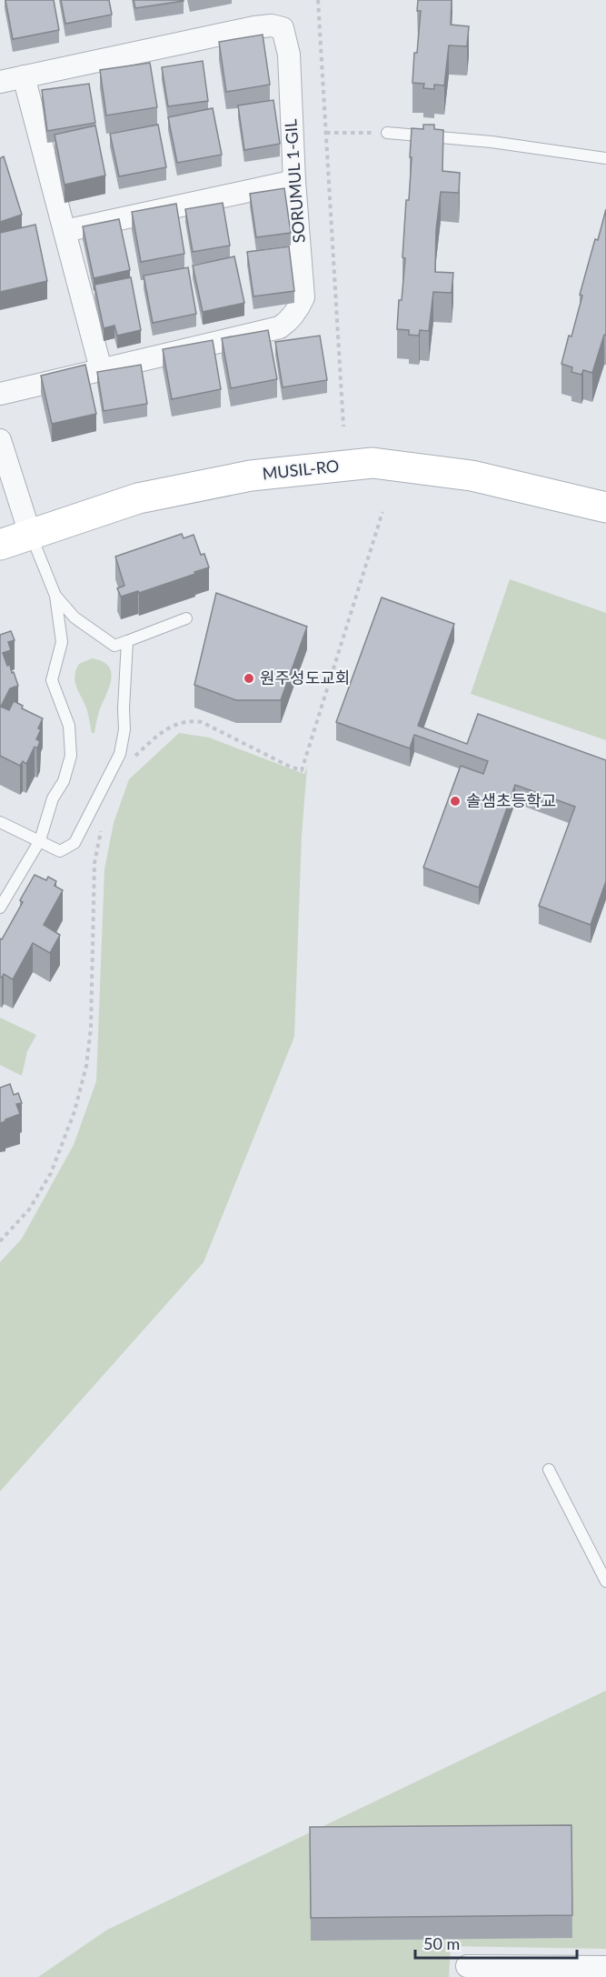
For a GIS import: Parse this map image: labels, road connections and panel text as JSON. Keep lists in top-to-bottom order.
{
  "streets": {
    "street": ["SORUMUL 1-GIL", "MUSIL-RO"]
  },
  "places": ["원주성도교회", "솔샘초등학교"],
  "scale_bar": "50 m"
}
